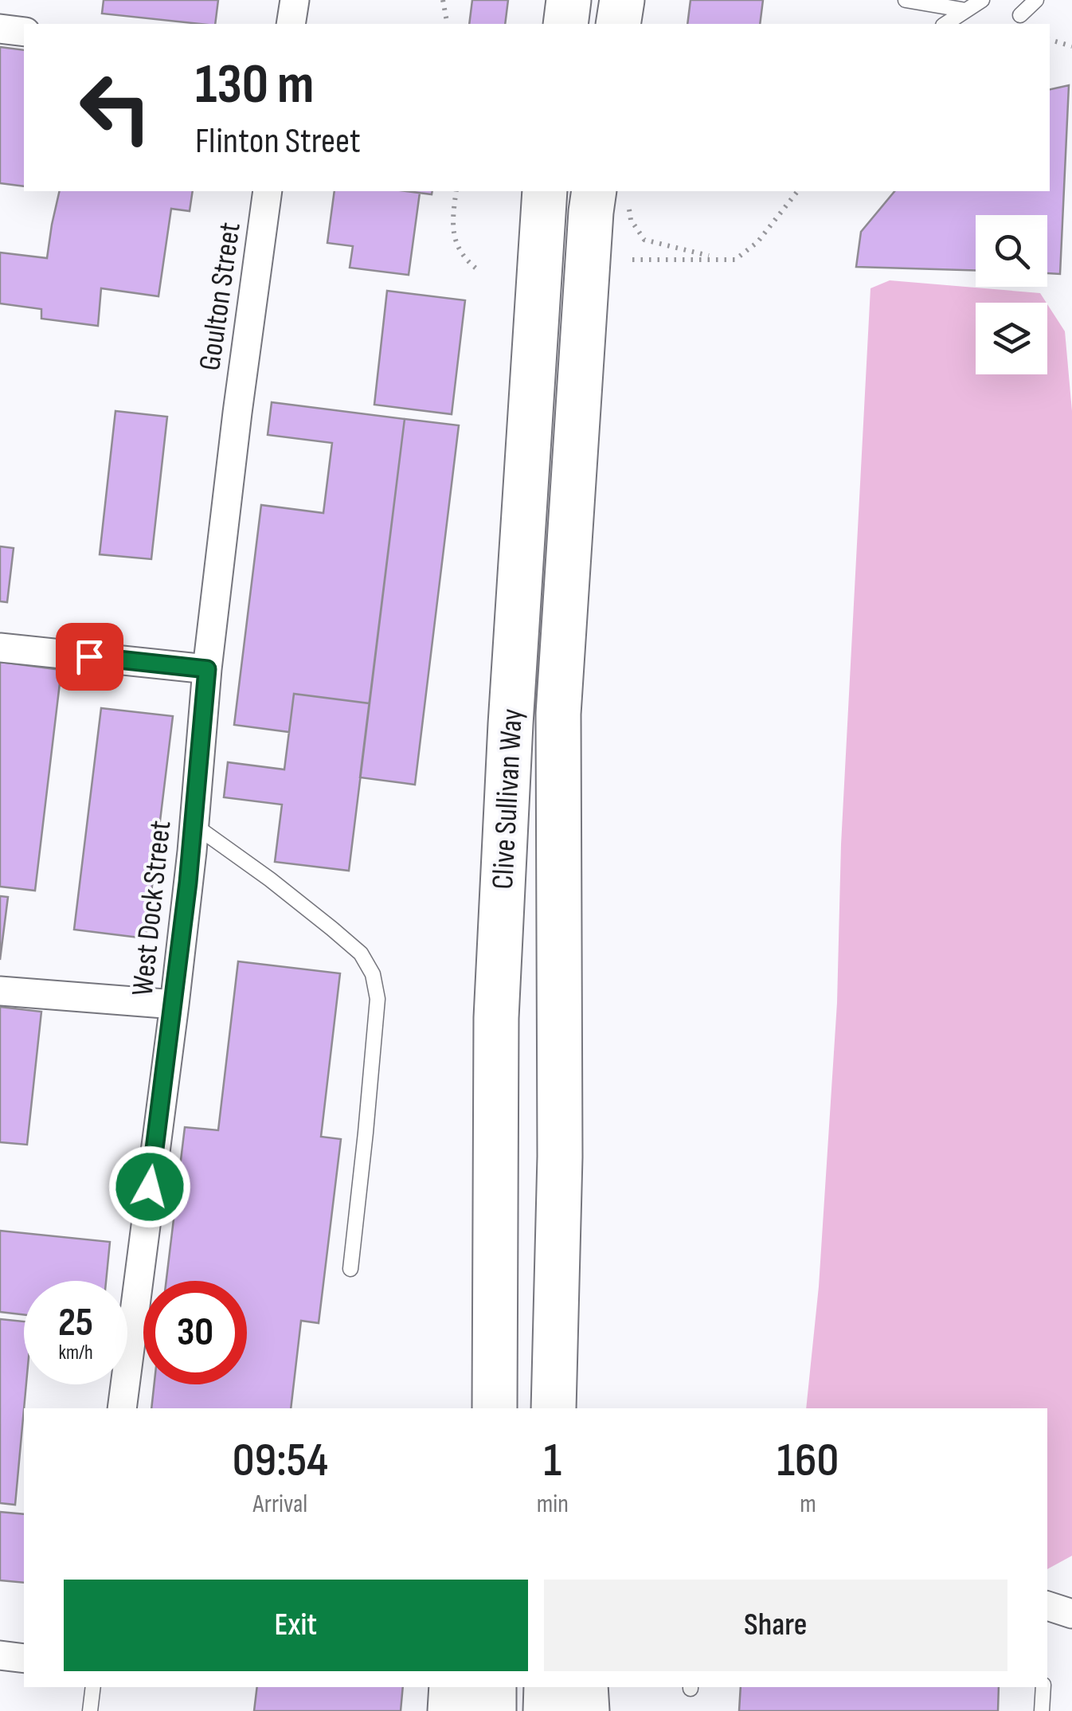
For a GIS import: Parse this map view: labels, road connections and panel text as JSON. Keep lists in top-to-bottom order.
{
  "streets": {
    "highway": ["Clive Sullivan Way"],
    "street": ["Goulton Street", "West Dock Street"]
  },
  "crossings": [
    ["Goulton Street", "West Dock Street"]
  ],
  "page": {
    "turn": ["130 m", "Flinton Street"],
    "speed": "25 km/h",
    "limit": "30",
    "eta": [
      "09:54",
      "Arrival",
      "1",
      "min",
      "160",
      "m"
    ],
    "buttons": ["Exit", "Share"]
  }
}
